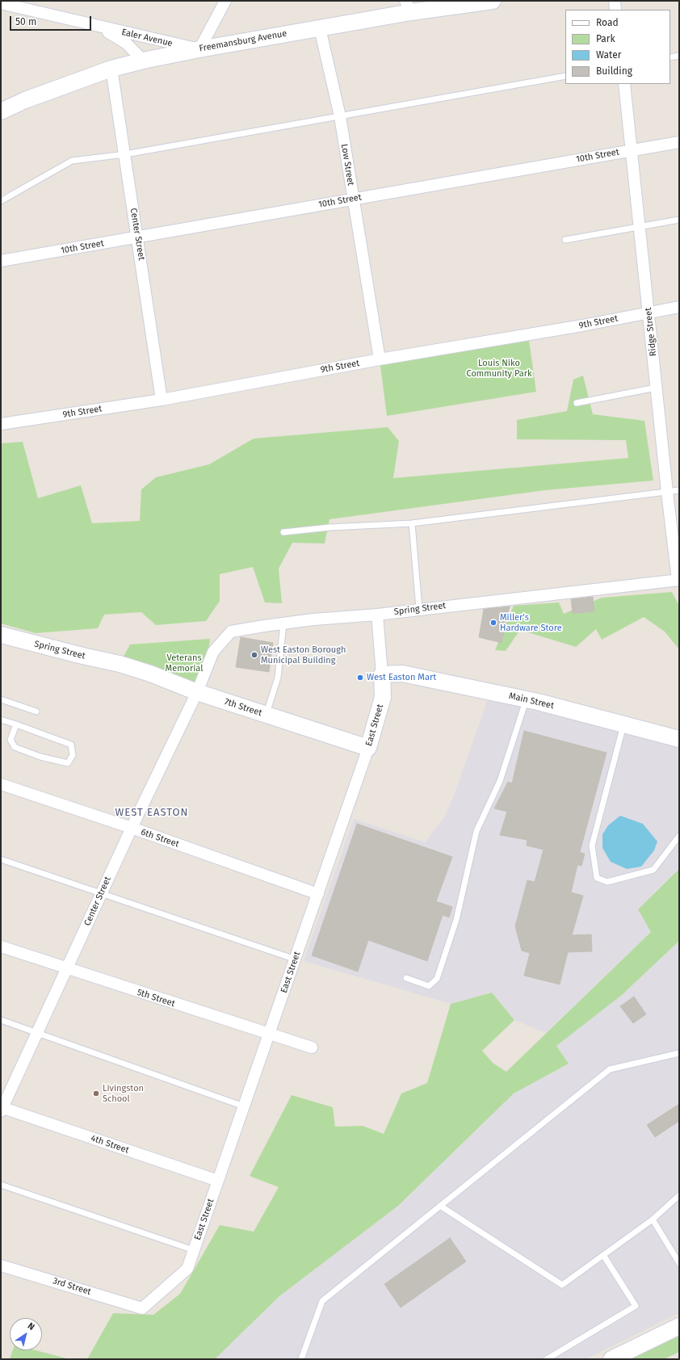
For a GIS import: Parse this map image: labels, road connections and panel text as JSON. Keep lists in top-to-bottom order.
{
  "streets": {
    "street": [
      "Ealer Avenue",
      "Freemansburg Avenue",
      "10th Street",
      "Low Street",
      "Center Street",
      "9th Street",
      "Ridge Street",
      "Spring Street",
      "Main Street",
      "7th Street",
      "East Street",
      "6th Street",
      "5th Street",
      "4th Street",
      "3rd Street"
    ]
  },
  "crossings": [
    ["Ealer Avenue", "Freemansburg Avenue"],
    ["Freemansburg Avenue", "Low Street"],
    ["Freemansburg Avenue", "Center Street"],
    ["10th Street", "Low Street"],
    ["10th Street", "Center Street"],
    ["10th Street", "Ridge Street"],
    ["Low Street", "9th Street"],
    ["Center Street", "9th Street"],
    ["Center Street", "Spring Street"],
    ["Center Street", "7th Street"],
    ["Center Street", "6th Street"],
    ["Center Street", "5th Street"],
    ["Center Street", "4th Street"],
    ["9th Street", "Ridge Street"],
    ["Ridge Street", "Spring Street"],
    ["Spring Street", "7th Street"],
    ["Spring Street", "East Street"],
    ["Main Street", "East Street"],
    ["7th Street", "East Street"],
    ["East Street", "6th Street"],
    ["East Street", "5th Street"],
    ["East Street", "4th Street"],
    ["East Street", "3rd Street"]
  ],
  "districts": ["WEST EASTON"],
  "parks": ["Louis Niko Community Park", "Veterans Memorial"],
  "places": [
    "Miller's Hardware Store",
    "West Easton Borough Municipal Building",
    "West Easton Mart",
    "Livingston School"
  ],
  "legend": [
    "Road",
    "Park",
    "Water",
    "Building"
  ],
  "scale_bar": "50 m",
  "north": "top right"
}
